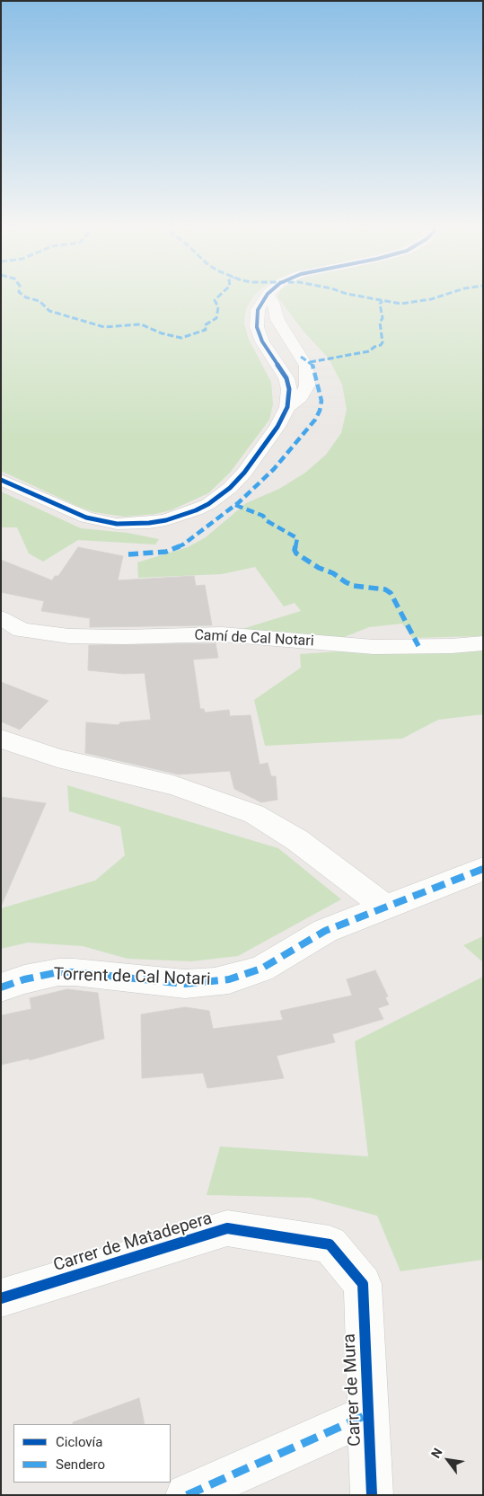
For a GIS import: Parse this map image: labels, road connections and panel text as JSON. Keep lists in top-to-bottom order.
{
  "streets": {
    "street": [
      "Camí de Cal Notari",
      "Torrent de Cal Notari",
      "Carrer de Matadepera",
      "Carrer de Mura"
    ]
  },
  "crossings": [
    ["Carrer de Matadepera", "Carrer de Mura"]
  ],
  "legend": ["Ciclovía", "Sendero"],
  "north": "top left"
}
